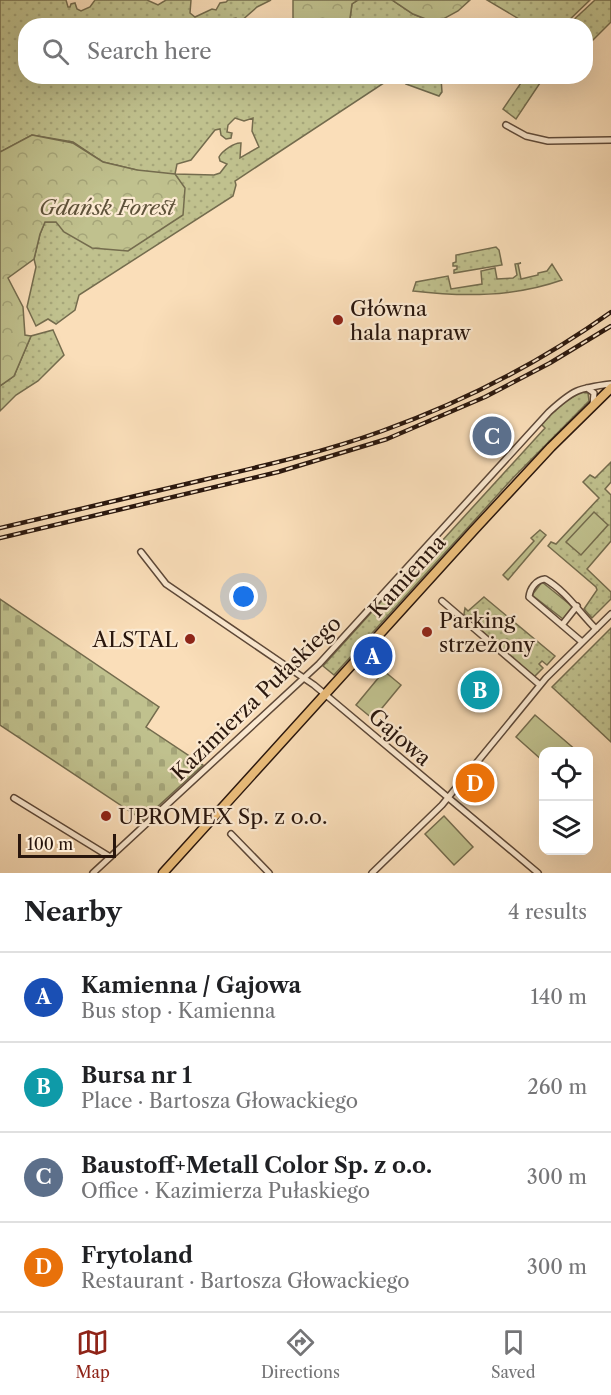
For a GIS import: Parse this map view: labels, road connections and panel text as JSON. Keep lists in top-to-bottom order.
{
  "streets": {
    "main road": ["Kamienna"],
    "street": ["Kazimierza Pułaskiego", "Gajowa"]
  },
  "crossings": [
    ["Kamienna", "Kazimierza Pułaskiego"],
    ["Kamienna", "Gajowa"],
    ["Kazimierza Pułaskiego", "Gajowa"]
  ],
  "parks": ["Gdańsk Forest"],
  "places": [
    "Główna hala napraw",
    "Parking strzeżony",
    "ALSTAL",
    "UPROMEX Sp. z o.o."
  ],
  "scale_bar": "100 m",
  "page": {
    "search": "Search here",
    "pins": [
      "C",
      "A",
      "B",
      "D"
    ],
    "scale": "100 m",
    "heading": ["Nearby", "4 results"],
    "list": [
      {
        "mark": "A",
        "name": "Kamienna / Gajowa",
        "note": "Bus stop · Kamienna",
        "value": "140 m"
      },
      {
        "mark": "B",
        "name": "Bursa nr 1",
        "note": "Place · Bartosza Głowackiego",
        "value": "260 m"
      },
      {
        "mark": "C",
        "name": "Baustoff+Metall Color Sp. z o.o.",
        "note": "Office · Kazimierza Pułaskiego",
        "value": "300 m"
      },
      {
        "mark": "D",
        "name": "Frytoland",
        "note": "Restaurant · Bartosza Głowackiego",
        "value": "300 m"
      }
    ],
    "nav": ["Map", "Directions", "Saved"]
  }
}
